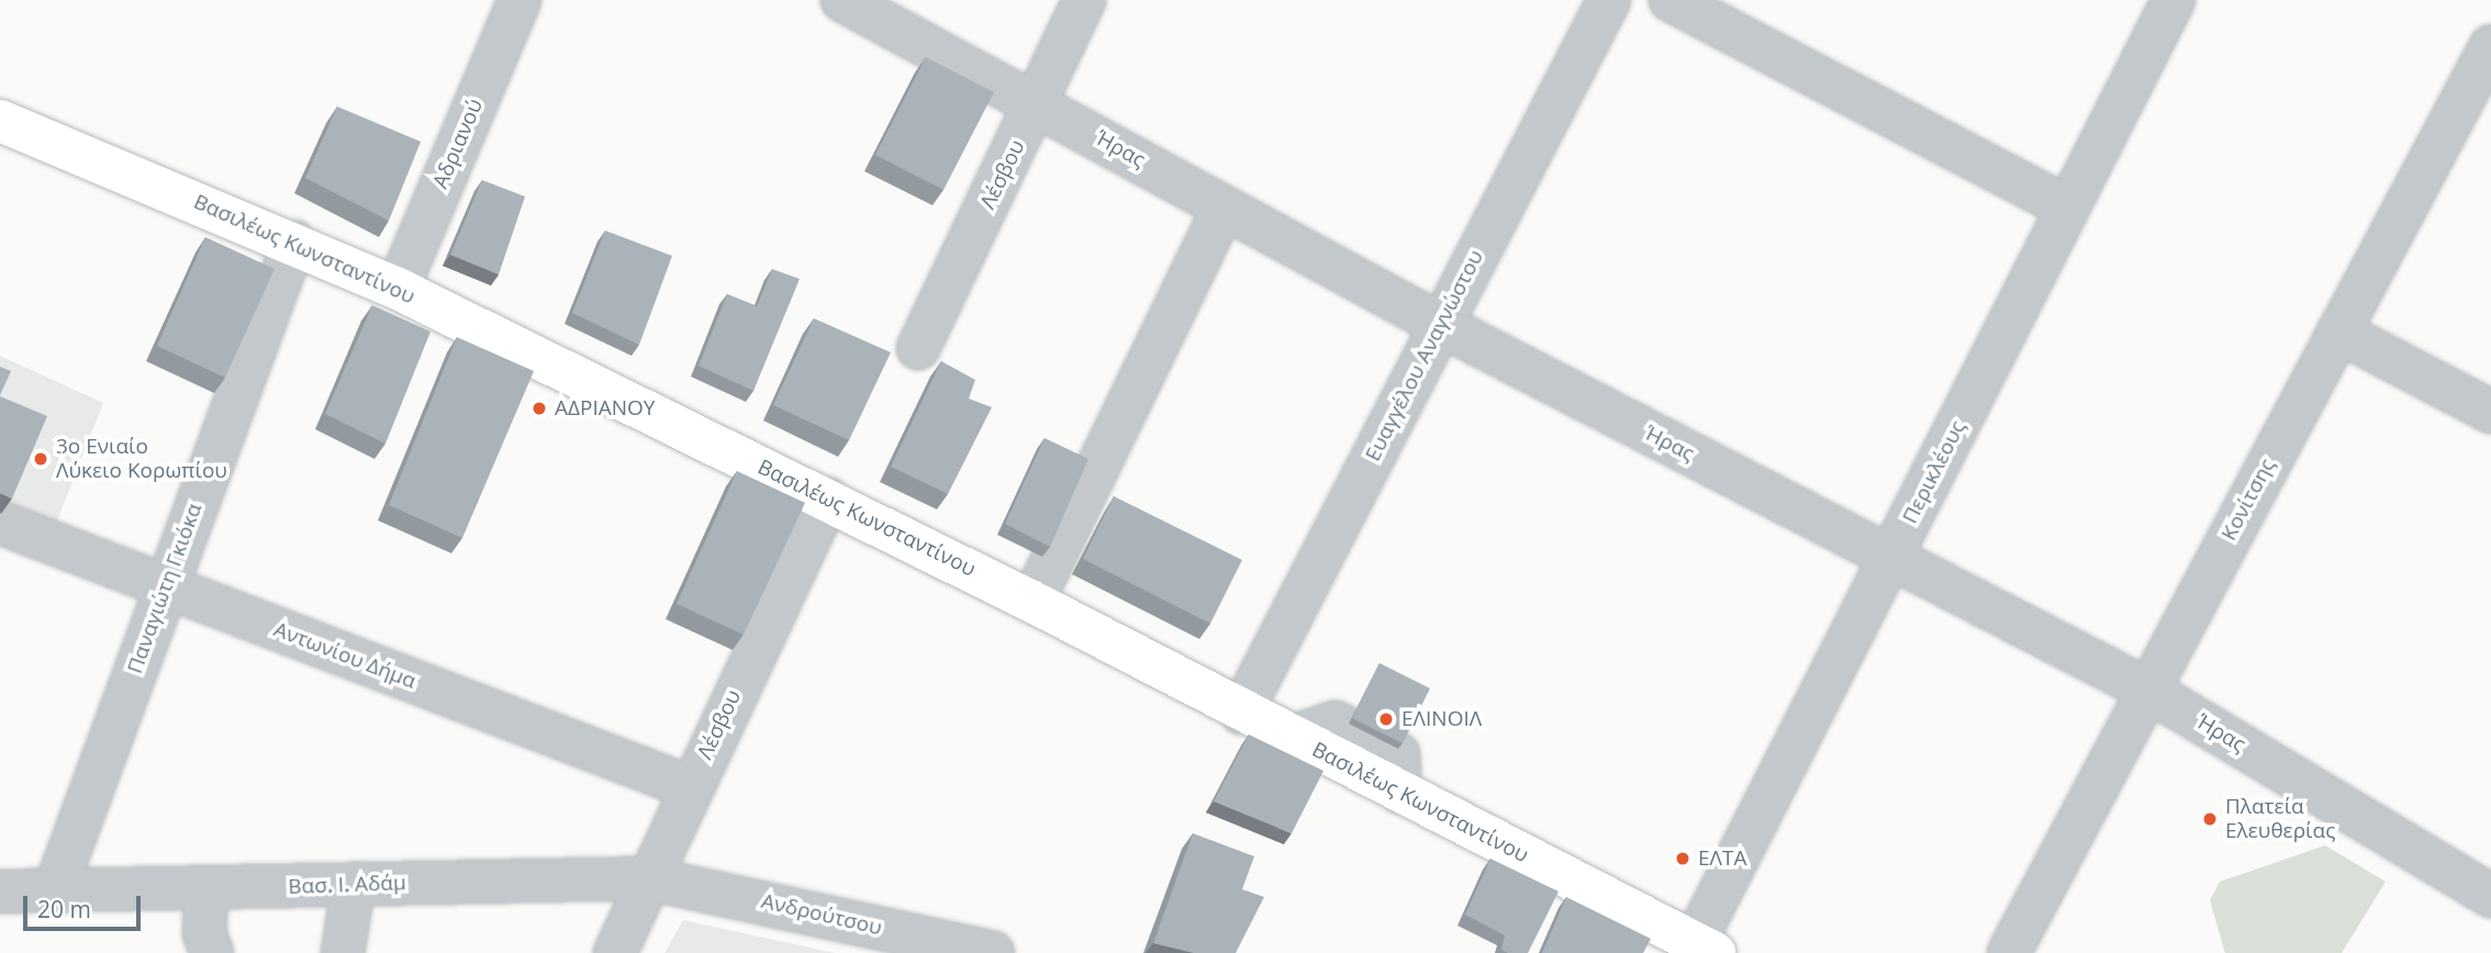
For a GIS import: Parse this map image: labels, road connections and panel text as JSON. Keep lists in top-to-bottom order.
{
  "streets": {
    "main road": ["Βασιλέως Κωνσταντίνου"],
    "street": [
      "Αδριανού",
      "Ήρας",
      "Λέσβου",
      "Ευαγγέλου Αναγνώστου",
      "Περικλέους",
      "Κονίτσης",
      "Παναγιώτη Γκιόκα",
      "Αντωνίου Δήμα",
      "Βασ. Ι. Αδάμ",
      "Ανδρούτσου"
    ]
  },
  "crossings": [
    ["Αδριανού", "Βασιλέως Κωνσταντίνου"],
    ["Ήρας", "Λέσβου"],
    ["Ήρας", "Ευαγγέλου Αναγνώστου"],
    ["Ήρας", "Περικλέους"],
    ["Ήρας", "Κονίτσης"],
    ["Λέσβου", "Βασιλέως Κωνσταντίνου"],
    ["Λέσβου", "Αντωνίου Δήμα"],
    ["Λέσβου", "Βασ. Ι. Αδάμ"],
    ["Λέσβου", "Ανδρούτσου"],
    ["Βασιλέως Κωνσταντίνου", "Ευαγγέλου Αναγνώστου"],
    ["Βασιλέως Κωνσταντίνου", "Περικλέους"],
    ["Βασιλέως Κωνσταντίνου", "Παναγιώτη Γκιόκα"],
    ["Παναγιώτη Γκιόκα", "Αντωνίου Δήμα"],
    ["Παναγιώτη Γκιόκα", "Βασ. Ι. Αδάμ"],
    ["Βασ. Ι. Αδάμ", "Ανδρούτσου"]
  ],
  "places": [
    "ΑΔΡΙΑΝΟΥ",
    "3ο Ενιαίο Λύκειο Κορωπίου",
    "ΕΛΙΝΟΙΛ",
    "Πλατεία Ελευθερίας",
    "ΕΛΤΑ"
  ],
  "scale_bar": "20 m"
}
